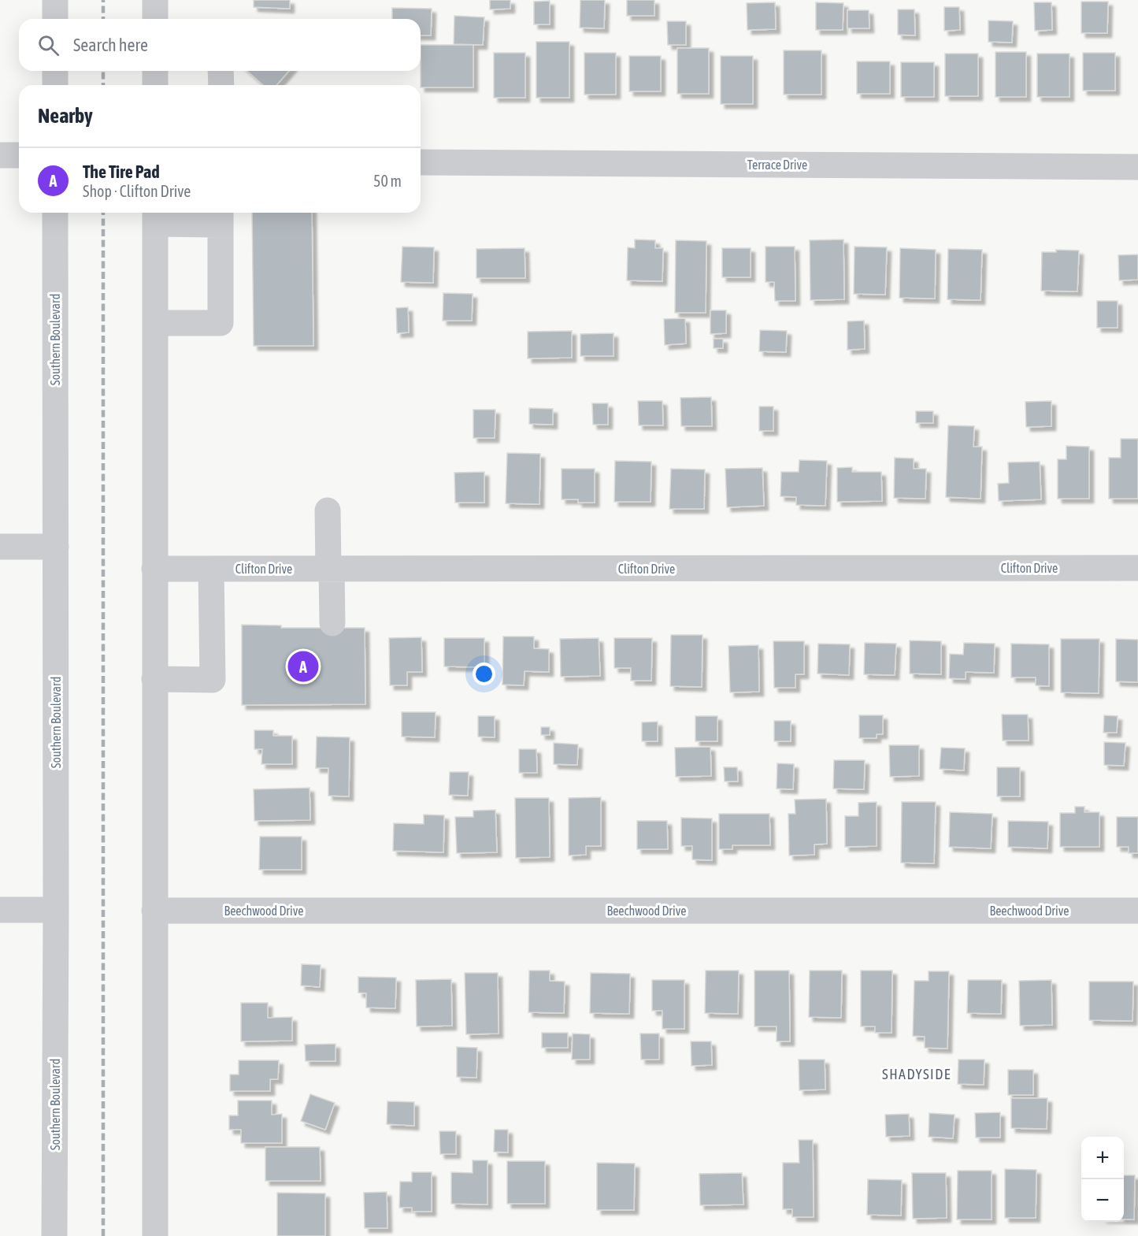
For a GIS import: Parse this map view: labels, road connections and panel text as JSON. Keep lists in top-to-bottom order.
{
  "streets": {
    "street": [
      "Terrace Drive",
      "Southern Boulevard",
      "Clifton Drive",
      "Beechwood Drive"
    ]
  },
  "districts": ["SHADYSIDE"],
  "page": {
    "search": "Search here",
    "heading": "Nearby",
    "list": [
      {
        "mark": "A",
        "name": "The Tire Pad",
        "note": "Shop · Clifton Drive",
        "value": "50 m"
      }
    ],
    "pins": "A",
    "map_buttons": ["+", "−"]
  }
}
